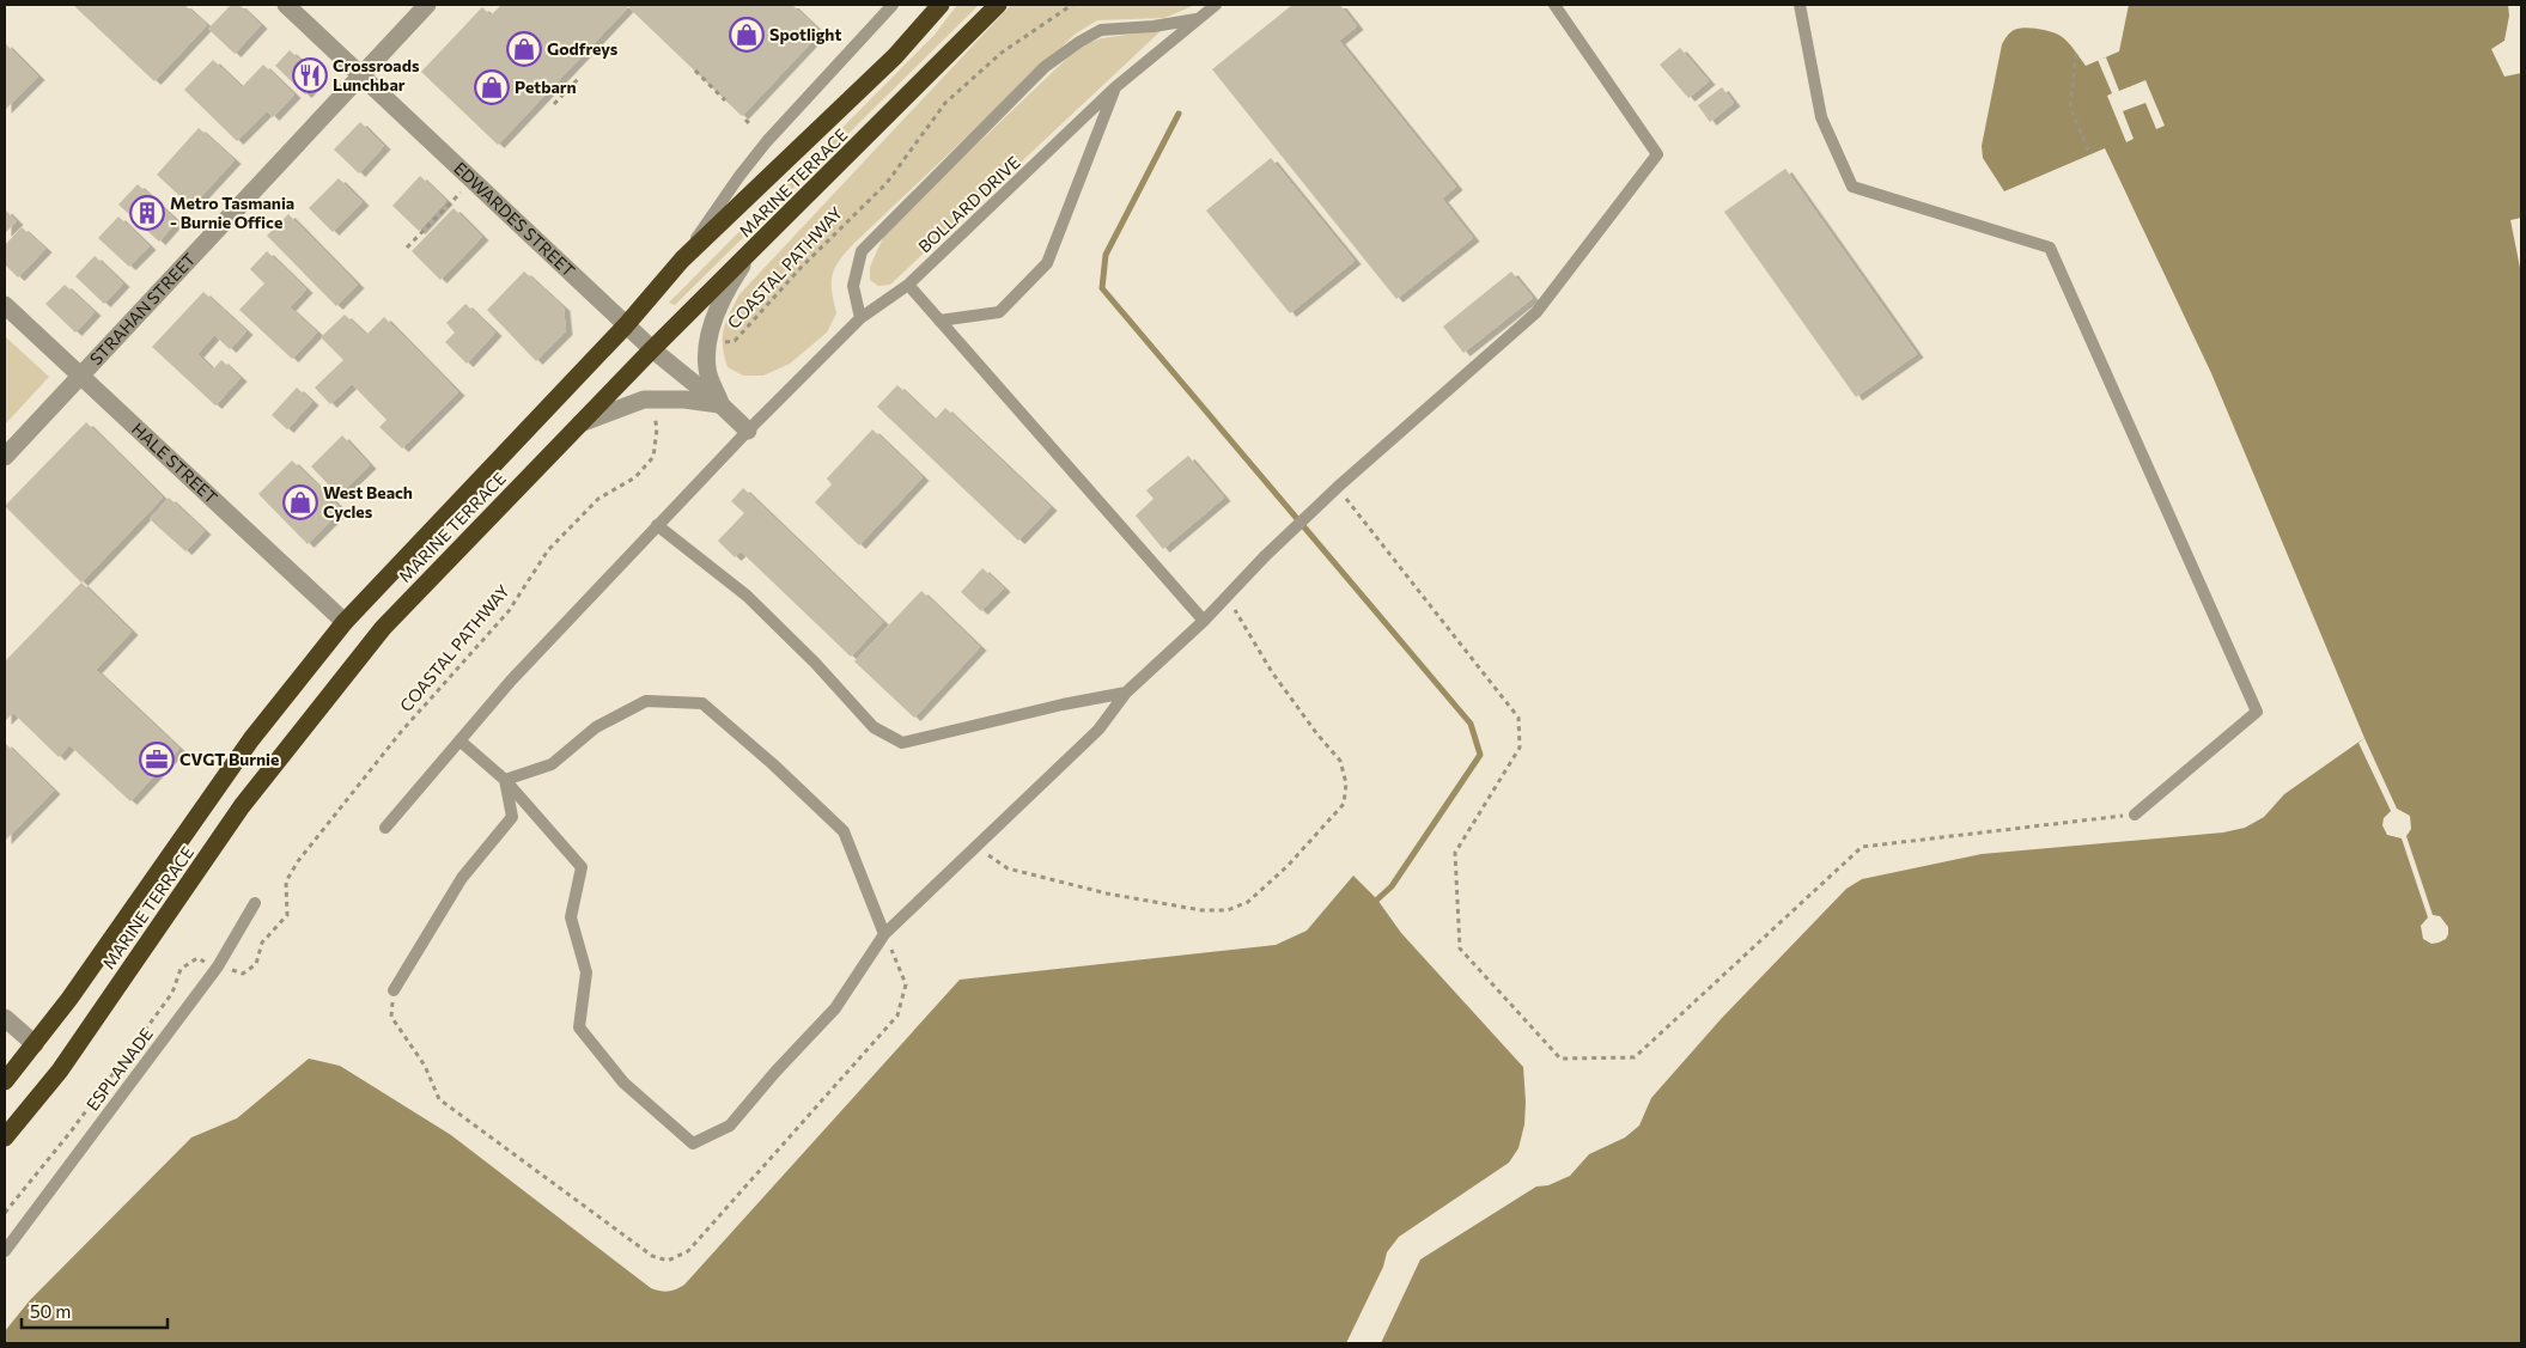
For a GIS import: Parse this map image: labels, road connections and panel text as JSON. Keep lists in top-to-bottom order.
{
  "streets": {
    "highway": ["MARINE TERRACE"],
    "street": ["EDWARDES STREET", "STRAHAN STREET", "HALE STREET"],
    "lane": ["BOLLARD DRIVE", "ESPLANADE"],
    "path": ["COASTAL PATHWAY"]
  },
  "crossings": [
    ["MARINE TERRACE", "EDWARDES STREET"],
    ["MARINE TERRACE", "HALE STREET"],
    ["BOLLARD DRIVE", "EDWARDES STREET"],
    ["EDWARDES STREET", "STRAHAN STREET"],
    ["COASTAL PATHWAY", "ESPLANADE"],
    ["STRAHAN STREET", "HALE STREET"]
  ],
  "places": {
    "shop": [
      "Spotlight",
      "Godfreys",
      "Petbarn",
      "West Beach Cycles"
    ],
    "restaurant": ["Crossroads Lunchbar"],
    "building": ["Metro Tasmania - Burnie Office"],
    "office": ["CVGT Burnie"]
  },
  "scale_bar": "50 m"
}
